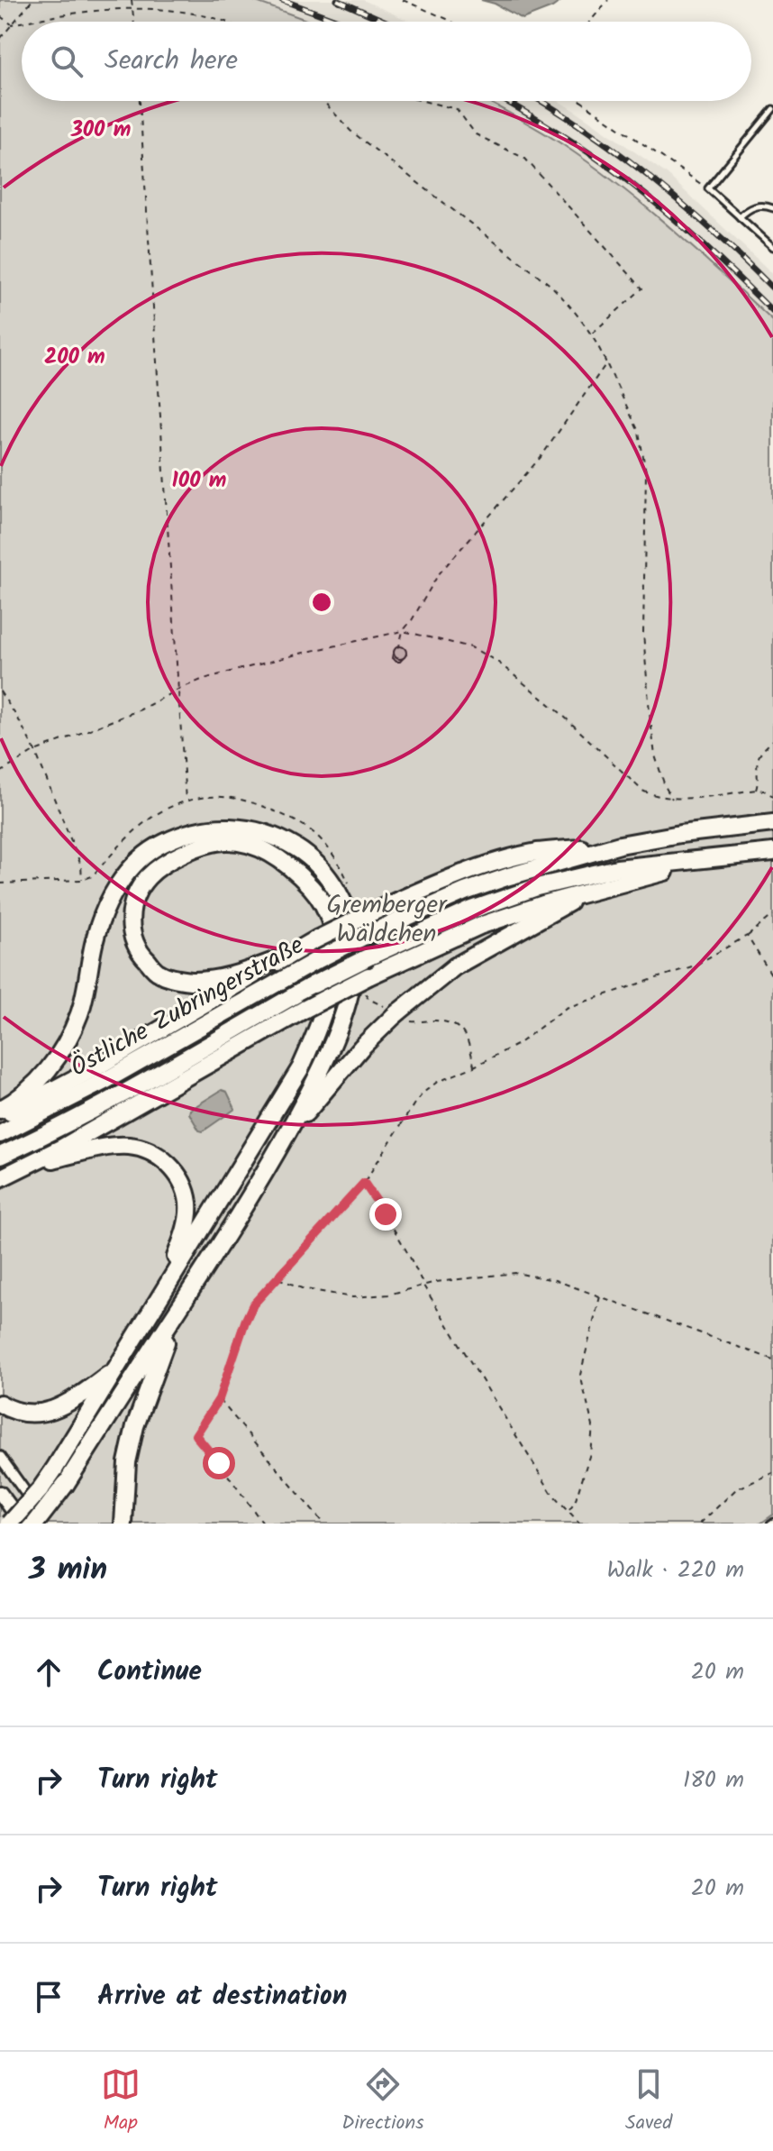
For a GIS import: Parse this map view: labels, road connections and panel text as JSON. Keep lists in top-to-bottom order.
{
  "streets": {
    "highway": ["Östliche Zubringerstraße"]
  },
  "parks": ["Gremberger Wäldchen"],
  "page": {
    "search": "Search here",
    "heading": ["3 min", "Walk · 220 m"],
    "list": [
      ["Continue", "20 m"],
      ["Turn right", "180 m"],
      ["Turn right", "20 m"],
      "Arrive at destination"
    ],
    "nav": ["Map", "Directions", "Saved"]
  },
  "rings": ["300 m", "200 m", "100 m"]
}
